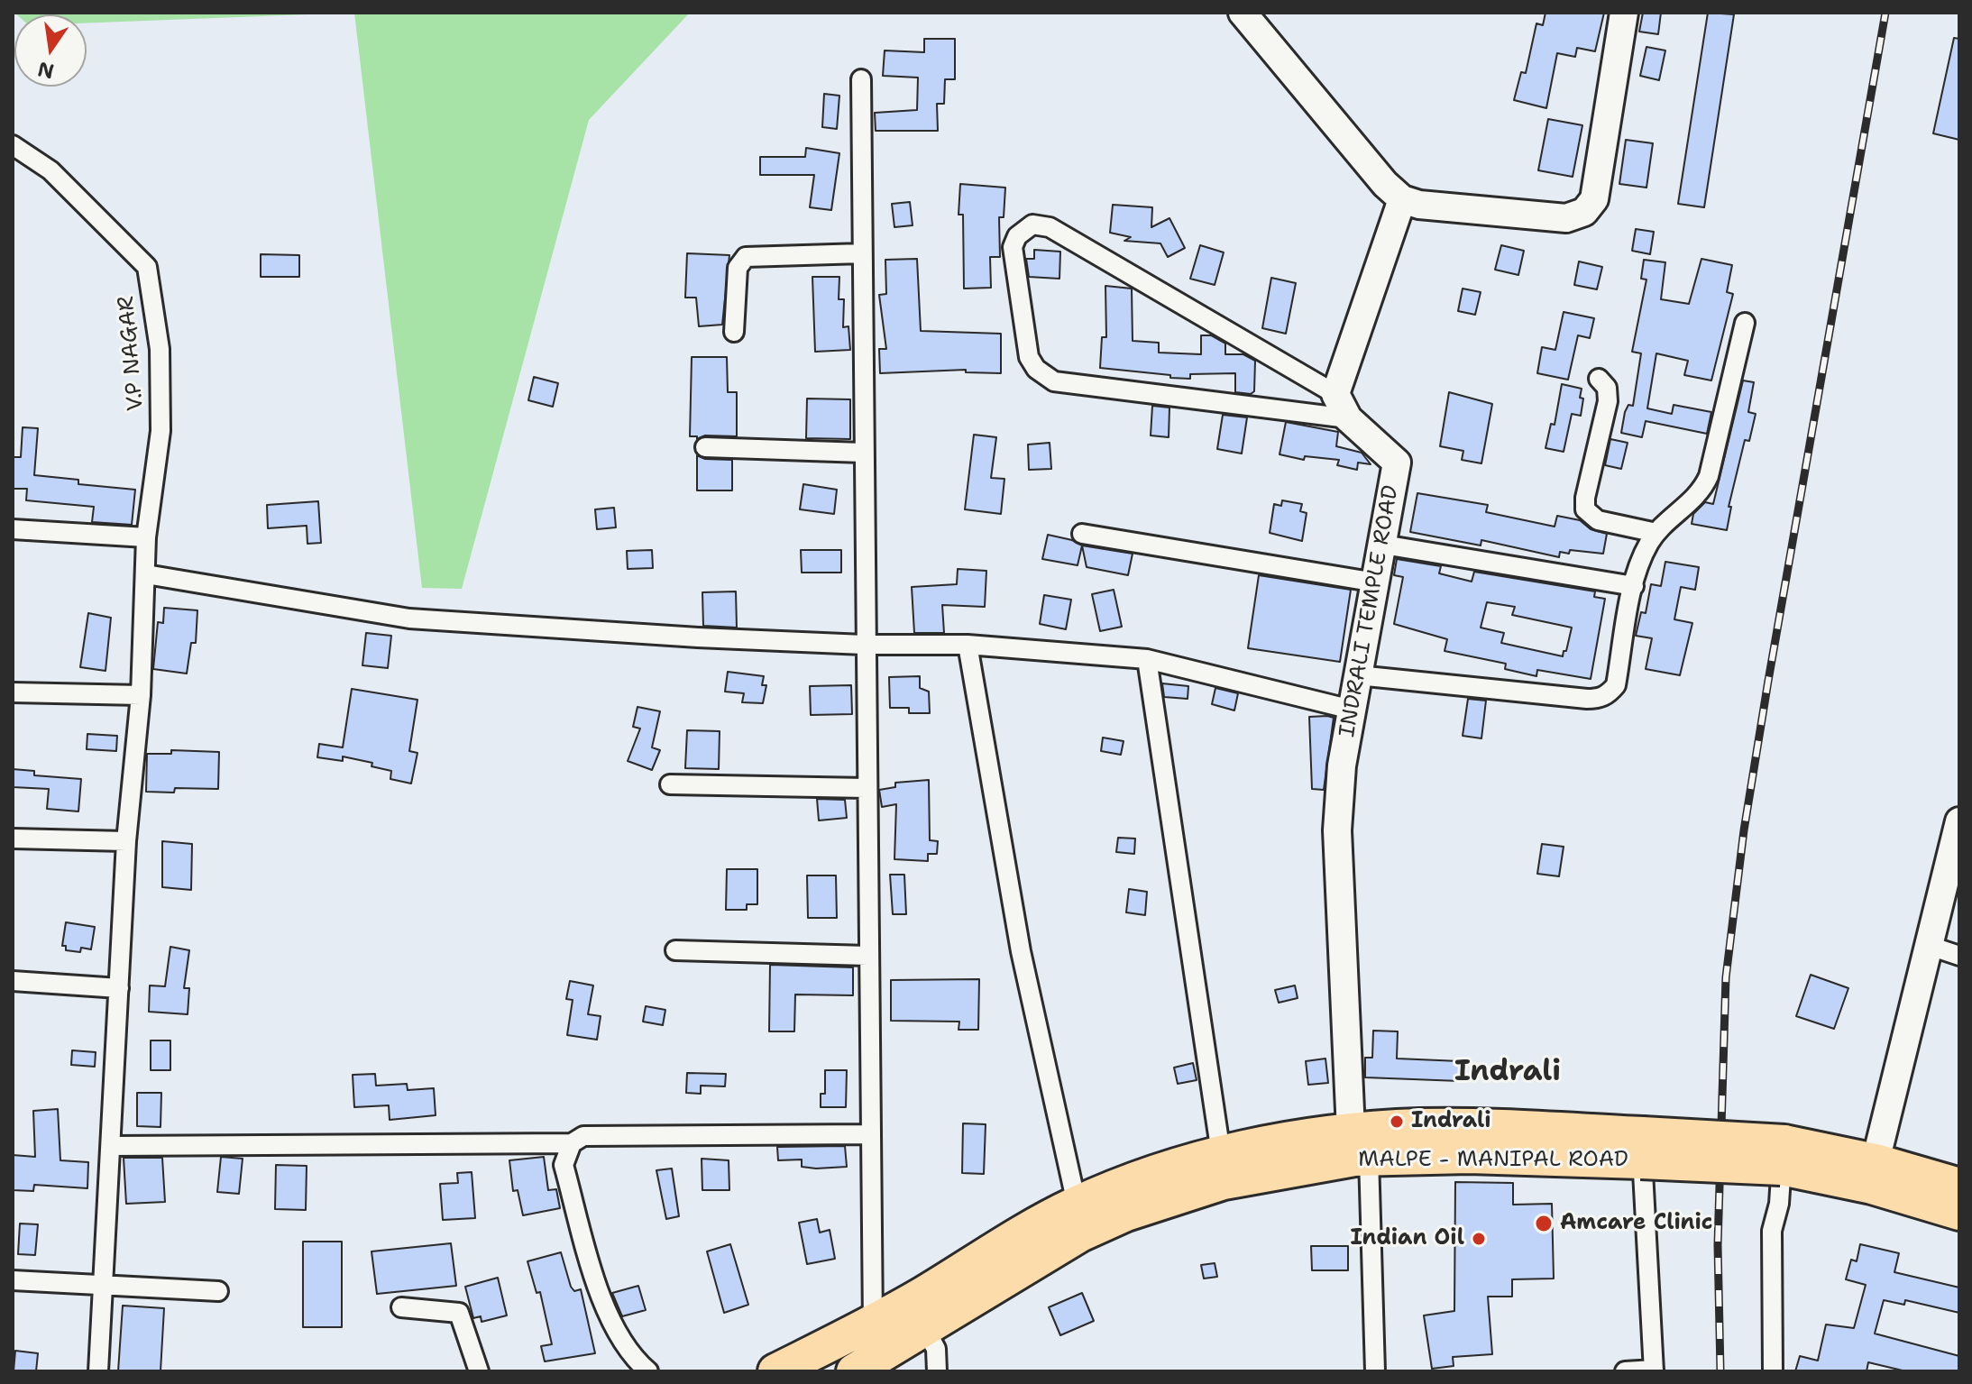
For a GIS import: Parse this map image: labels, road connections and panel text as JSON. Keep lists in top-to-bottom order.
{
  "streets": {
    "highway": ["MALPE - MANIPAL ROAD"],
    "street": ["V.P NAGAR", "INDRALI TEMPLE ROAD"]
  },
  "crossings": [
    ["INDRALI TEMPLE ROAD", "MALPE - MANIPAL ROAD"]
  ],
  "districts": ["Indrali"],
  "places": ["Indrali", "Amcare Clinic", "Indian Oil"],
  "north": "bottom"
}
